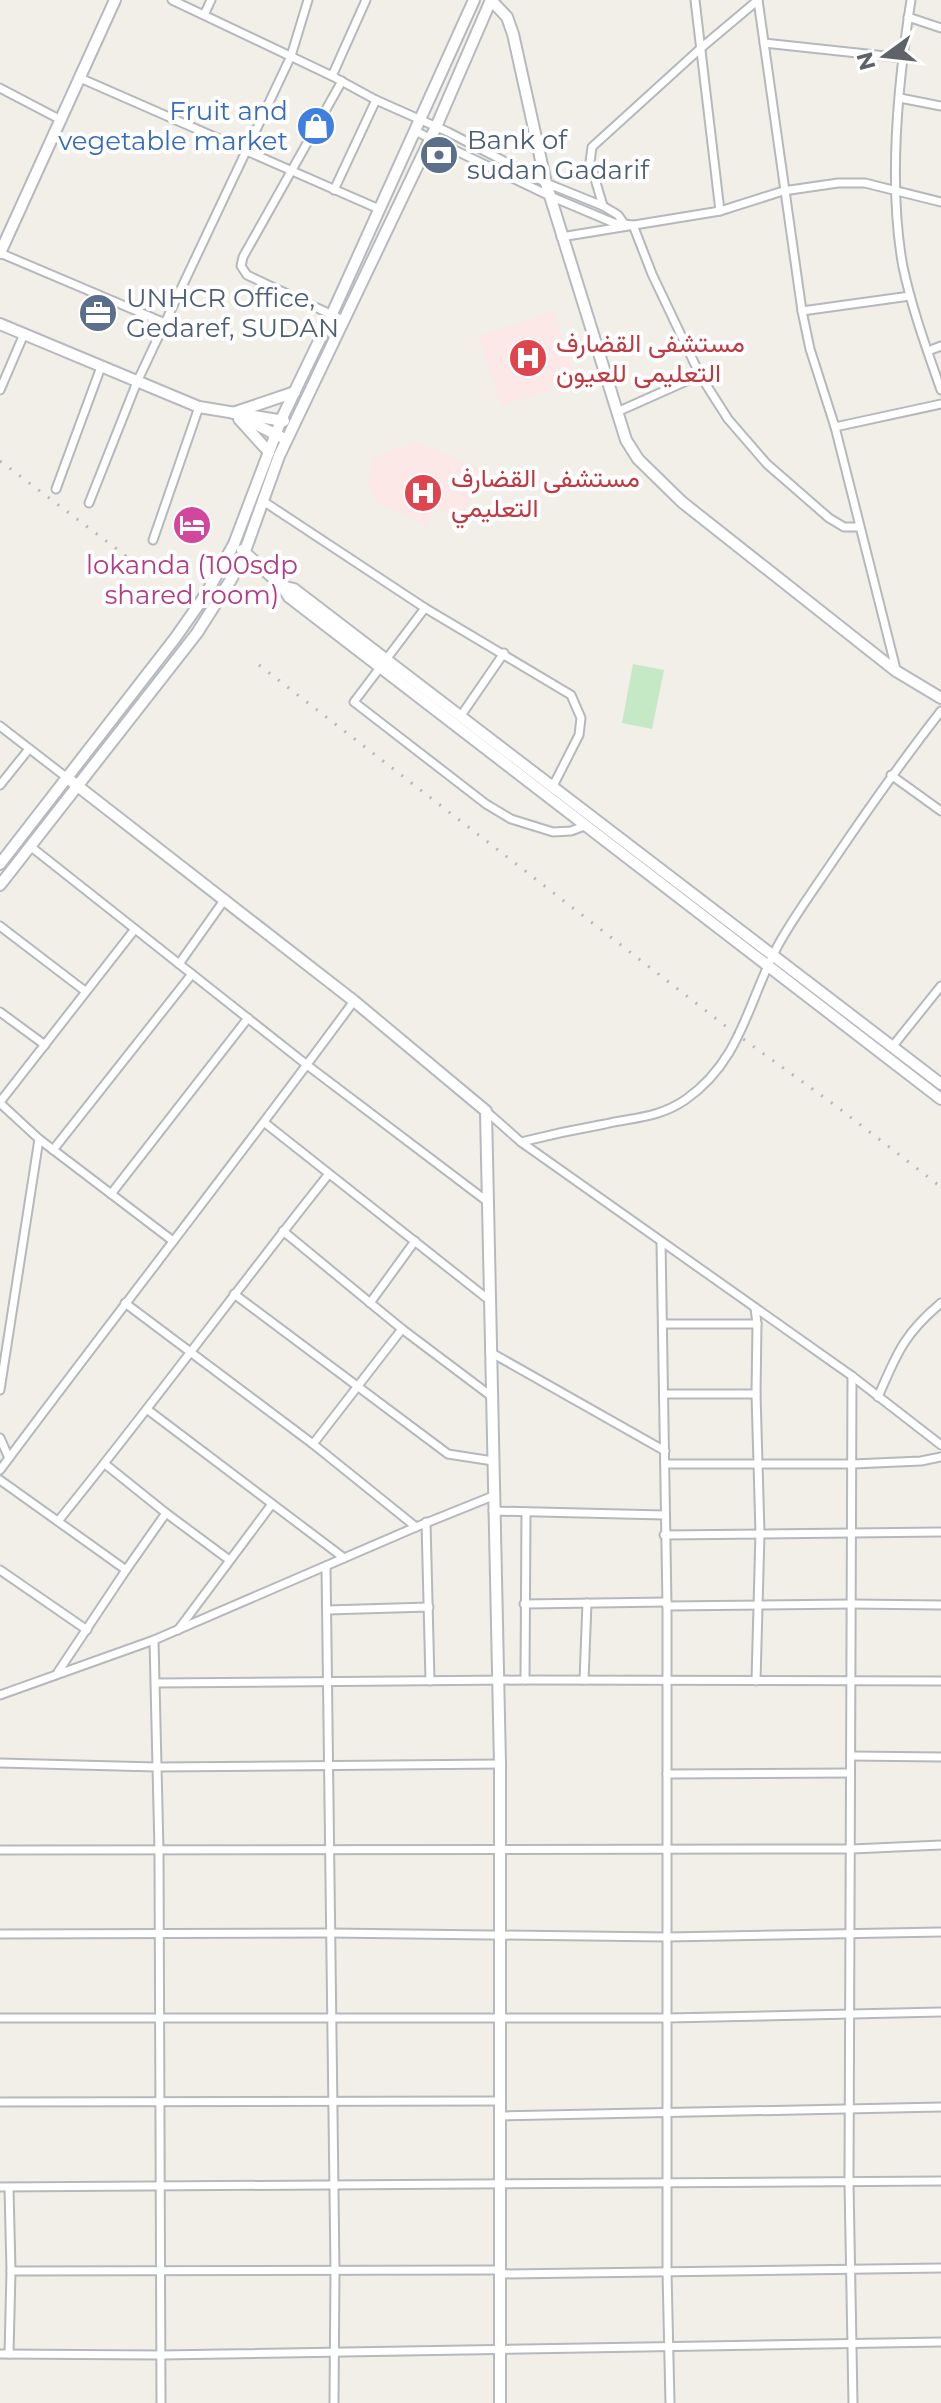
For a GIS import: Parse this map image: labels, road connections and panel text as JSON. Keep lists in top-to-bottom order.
{
  "places": {
    "shop": ["Fruit and vegetable market"],
    "bank": ["Bank of sudan Gadarif"],
    "office": ["UNHCR Office, Gedaref, SUDAN"],
    "hospital": ["مستشفى القضارف التعليمى للعيون", "مستشفى القضارف التعليمي"],
    "hotel": ["lokanda (100sdp shared room)"]
  },
  "north": "left"
}
